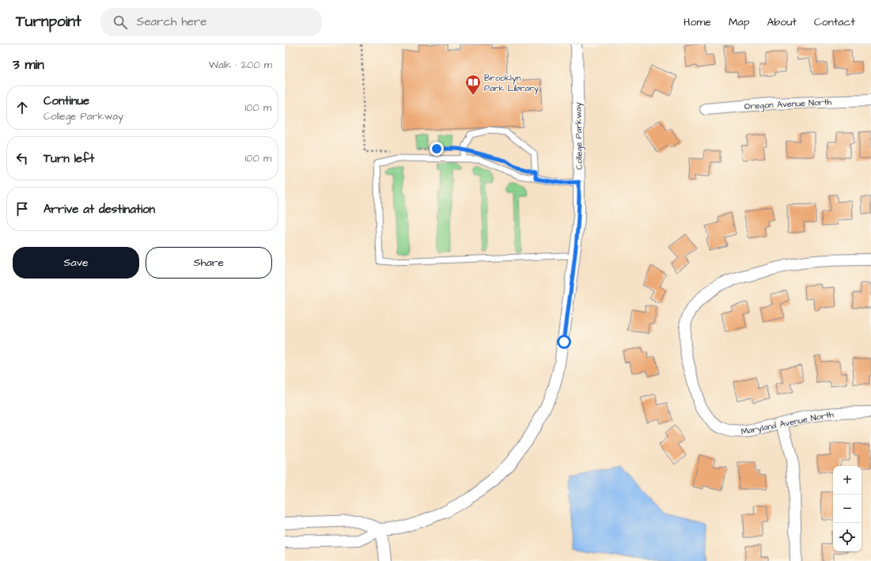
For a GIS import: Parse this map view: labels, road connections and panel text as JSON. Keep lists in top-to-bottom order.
{
  "streets": {
    "street": ["Oregon Avenue North", "College Parkway", "Maryland Avenue North"]
  },
  "places": {
    "library": ["Brooklyn Park Library"]
  },
  "page": {
    "header": "Turnpoint",
    "search": "Search here",
    "nav": [
      "Home",
      "Map",
      "About",
      "Contact"
    ],
    "heading": ["3 min", "Walk · 200 m"],
    "list": [
      ["Continue", "College Parkway", "100 m"],
      ["Turn left", "100 m"],
      "Arrive at destination"
    ],
    "buttons": ["Save", "Share"],
    "map_buttons": ["+", "−"]
  }
}
